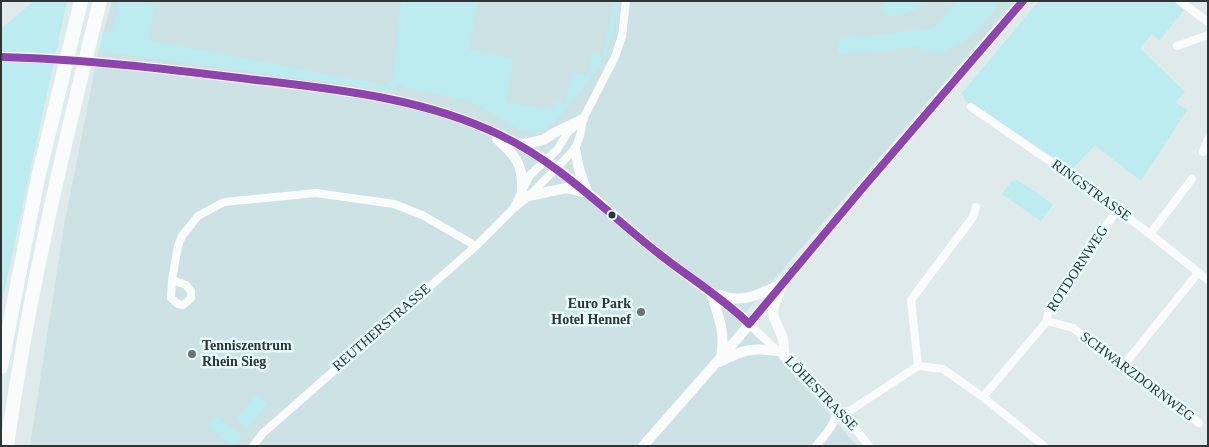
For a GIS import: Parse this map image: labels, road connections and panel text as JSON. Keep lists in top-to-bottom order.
{
  "streets": {
    "street": [
      "RINGSTRASSE",
      "ROTDORNWEG",
      "REUTHERSTRASSE",
      "SCHWARZDORNWEG",
      "LÖHESTRASSE"
    ]
  },
  "crossings": [
    ["RINGSTRASSE", "ROTDORNWEG"],
    ["ROTDORNWEG", "SCHWARZDORNWEG"]
  ],
  "places": ["Euro Park Hotel Hennef", "Tenniszentrum Rhein Sieg"]
}
